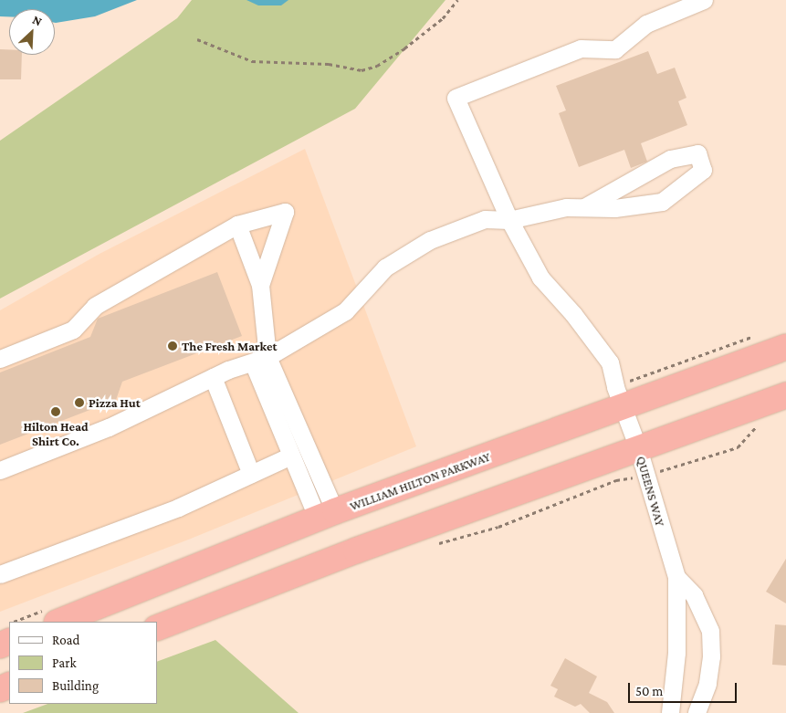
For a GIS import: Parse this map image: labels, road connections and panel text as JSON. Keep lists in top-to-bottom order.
{
  "streets": {
    "highway": ["WILLIAM HILTON PARKWAY"],
    "street": ["QUEENS WAY"]
  },
  "crossings": [
    ["WILLIAM HILTON PARKWAY", "QUEENS WAY"]
  ],
  "places": ["The Fresh Market", "Pizza Hut", "Hilton Head Shirt Co."],
  "legend": ["Road", "Park", "Building"],
  "scale_bar": "50 m",
  "north": "top right"
}
